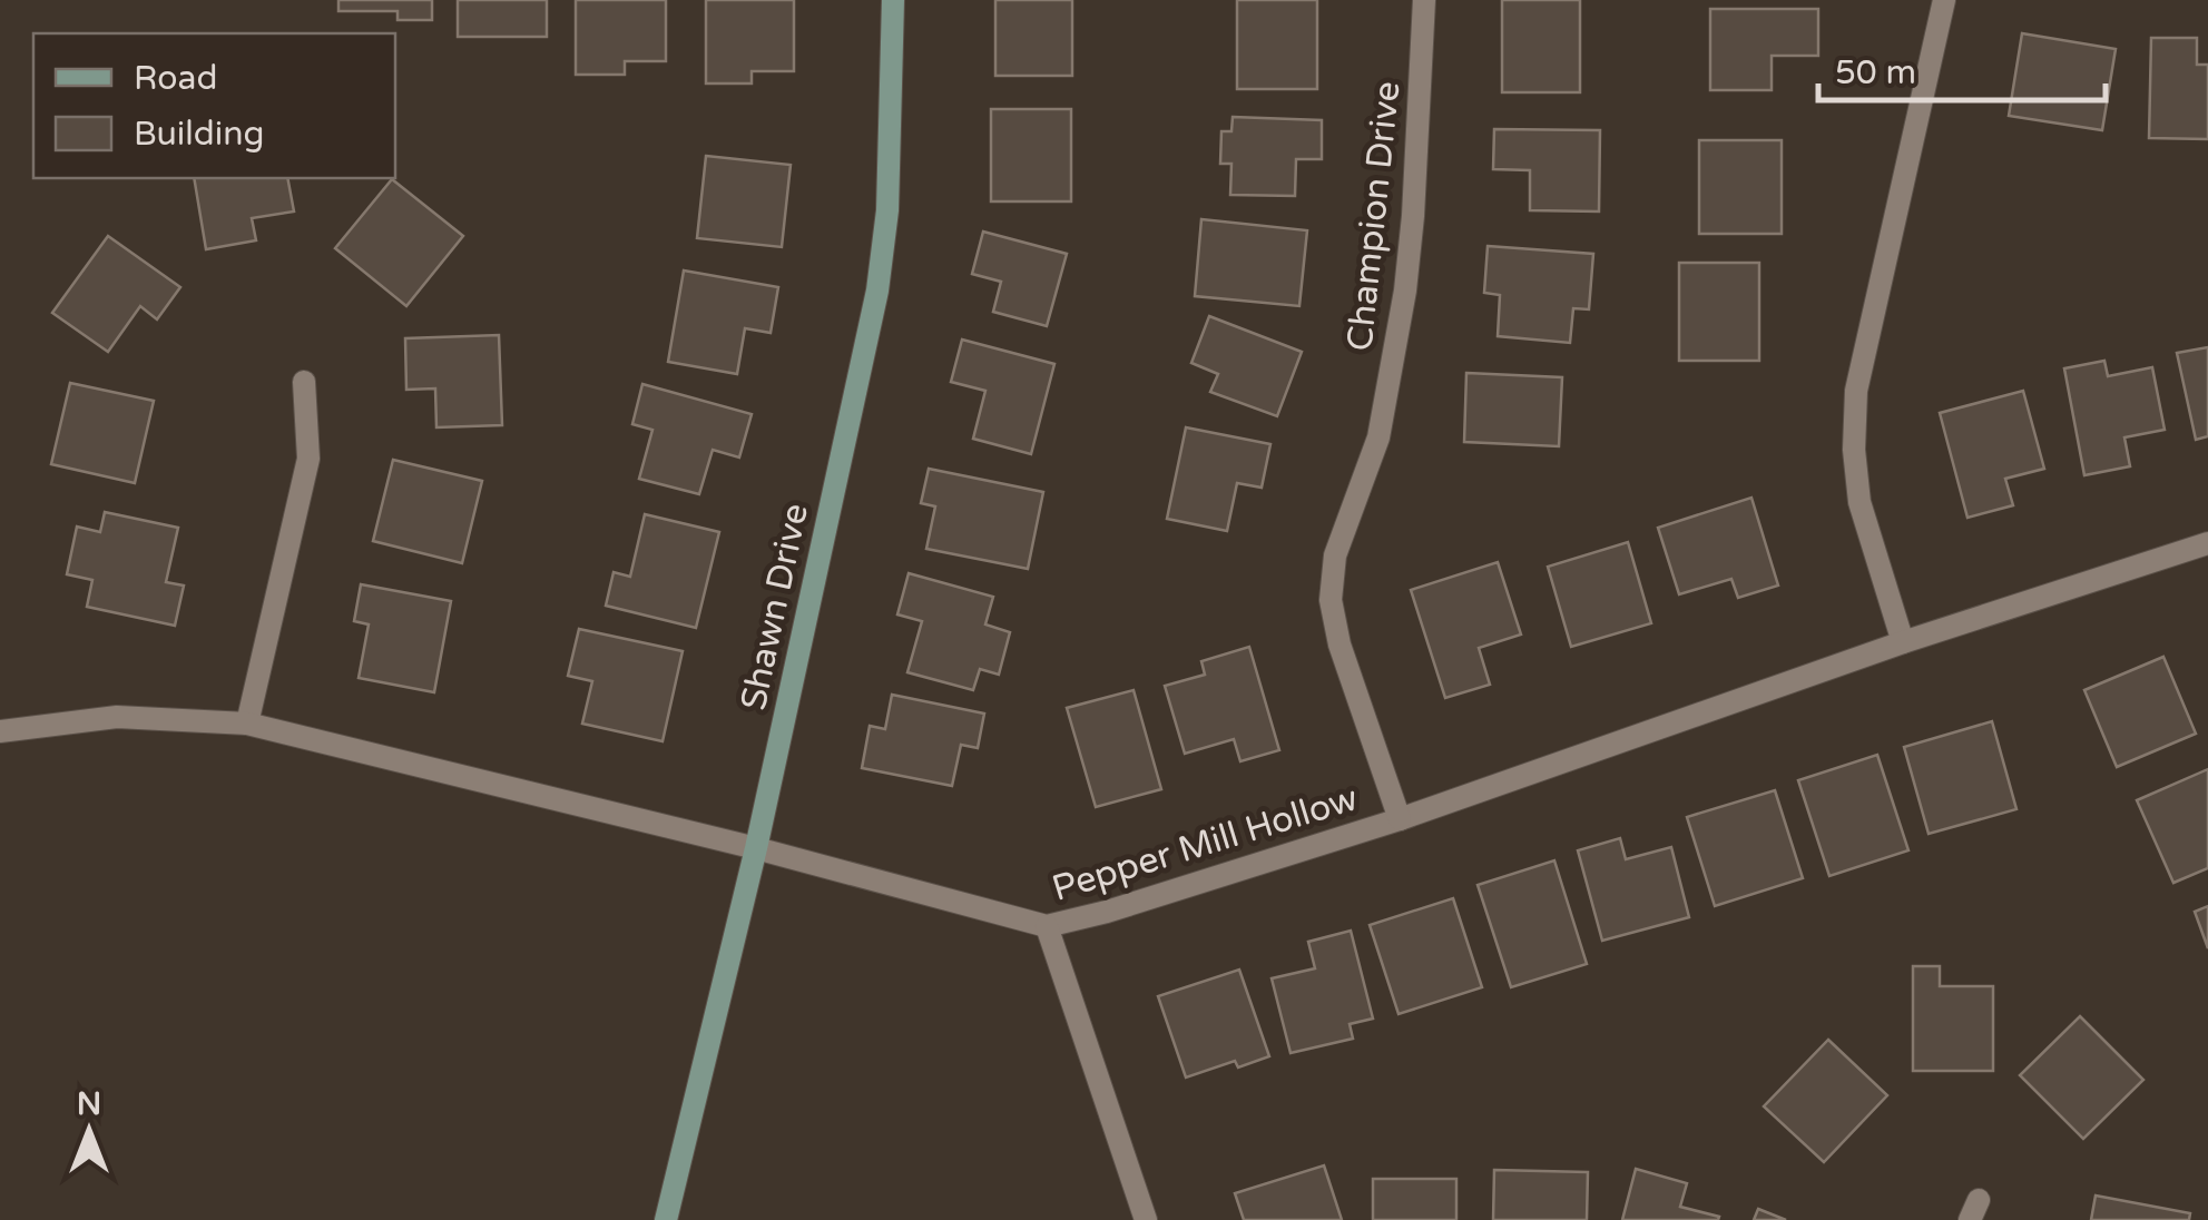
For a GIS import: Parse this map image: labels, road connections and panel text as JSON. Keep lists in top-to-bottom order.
{
  "streets": {
    "street": ["Champion Drive", "Shawn Drive", "Pepper Mill Hollow"]
  },
  "crossings": [
    ["Champion Drive", "Pepper Mill Hollow"],
    ["Shawn Drive", "Pepper Mill Hollow"]
  ],
  "legend": ["Road", "Building"],
  "scale_bar": "50 m",
  "north": "top"
}
